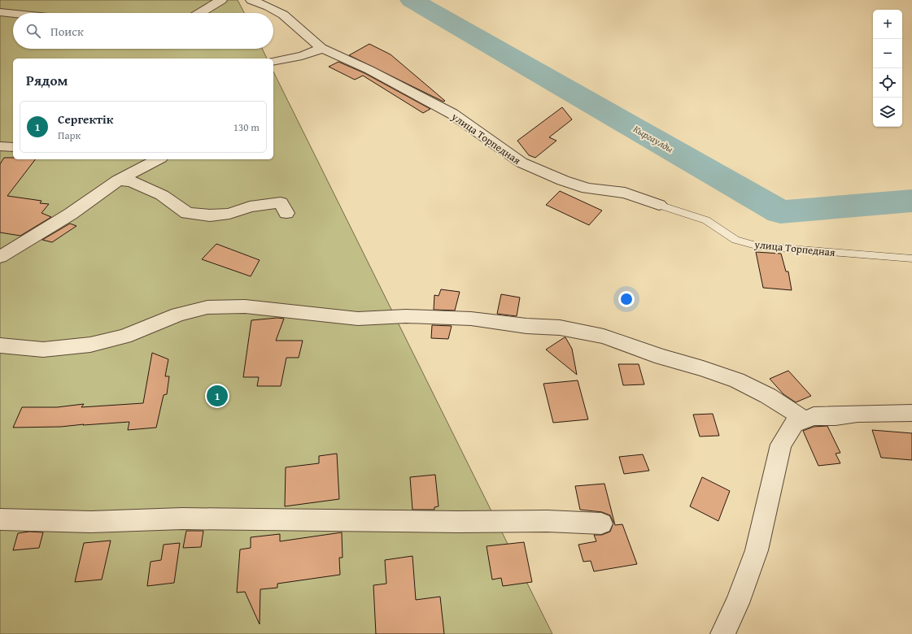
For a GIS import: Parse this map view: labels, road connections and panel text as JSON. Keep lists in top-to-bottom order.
{
  "streets": {
    "street": ["улица Торпедная"]
  },
  "water": ["Кыргаулды"],
  "page": {
    "map_buttons": ["+", "−"],
    "search": "Поиск",
    "heading": "Рядом",
    "list": [
      {
        "mark": "1",
        "name": "Сергектік",
        "note": "Парк",
        "value": "130 m"
      }
    ],
    "pins": "1"
  }
}
